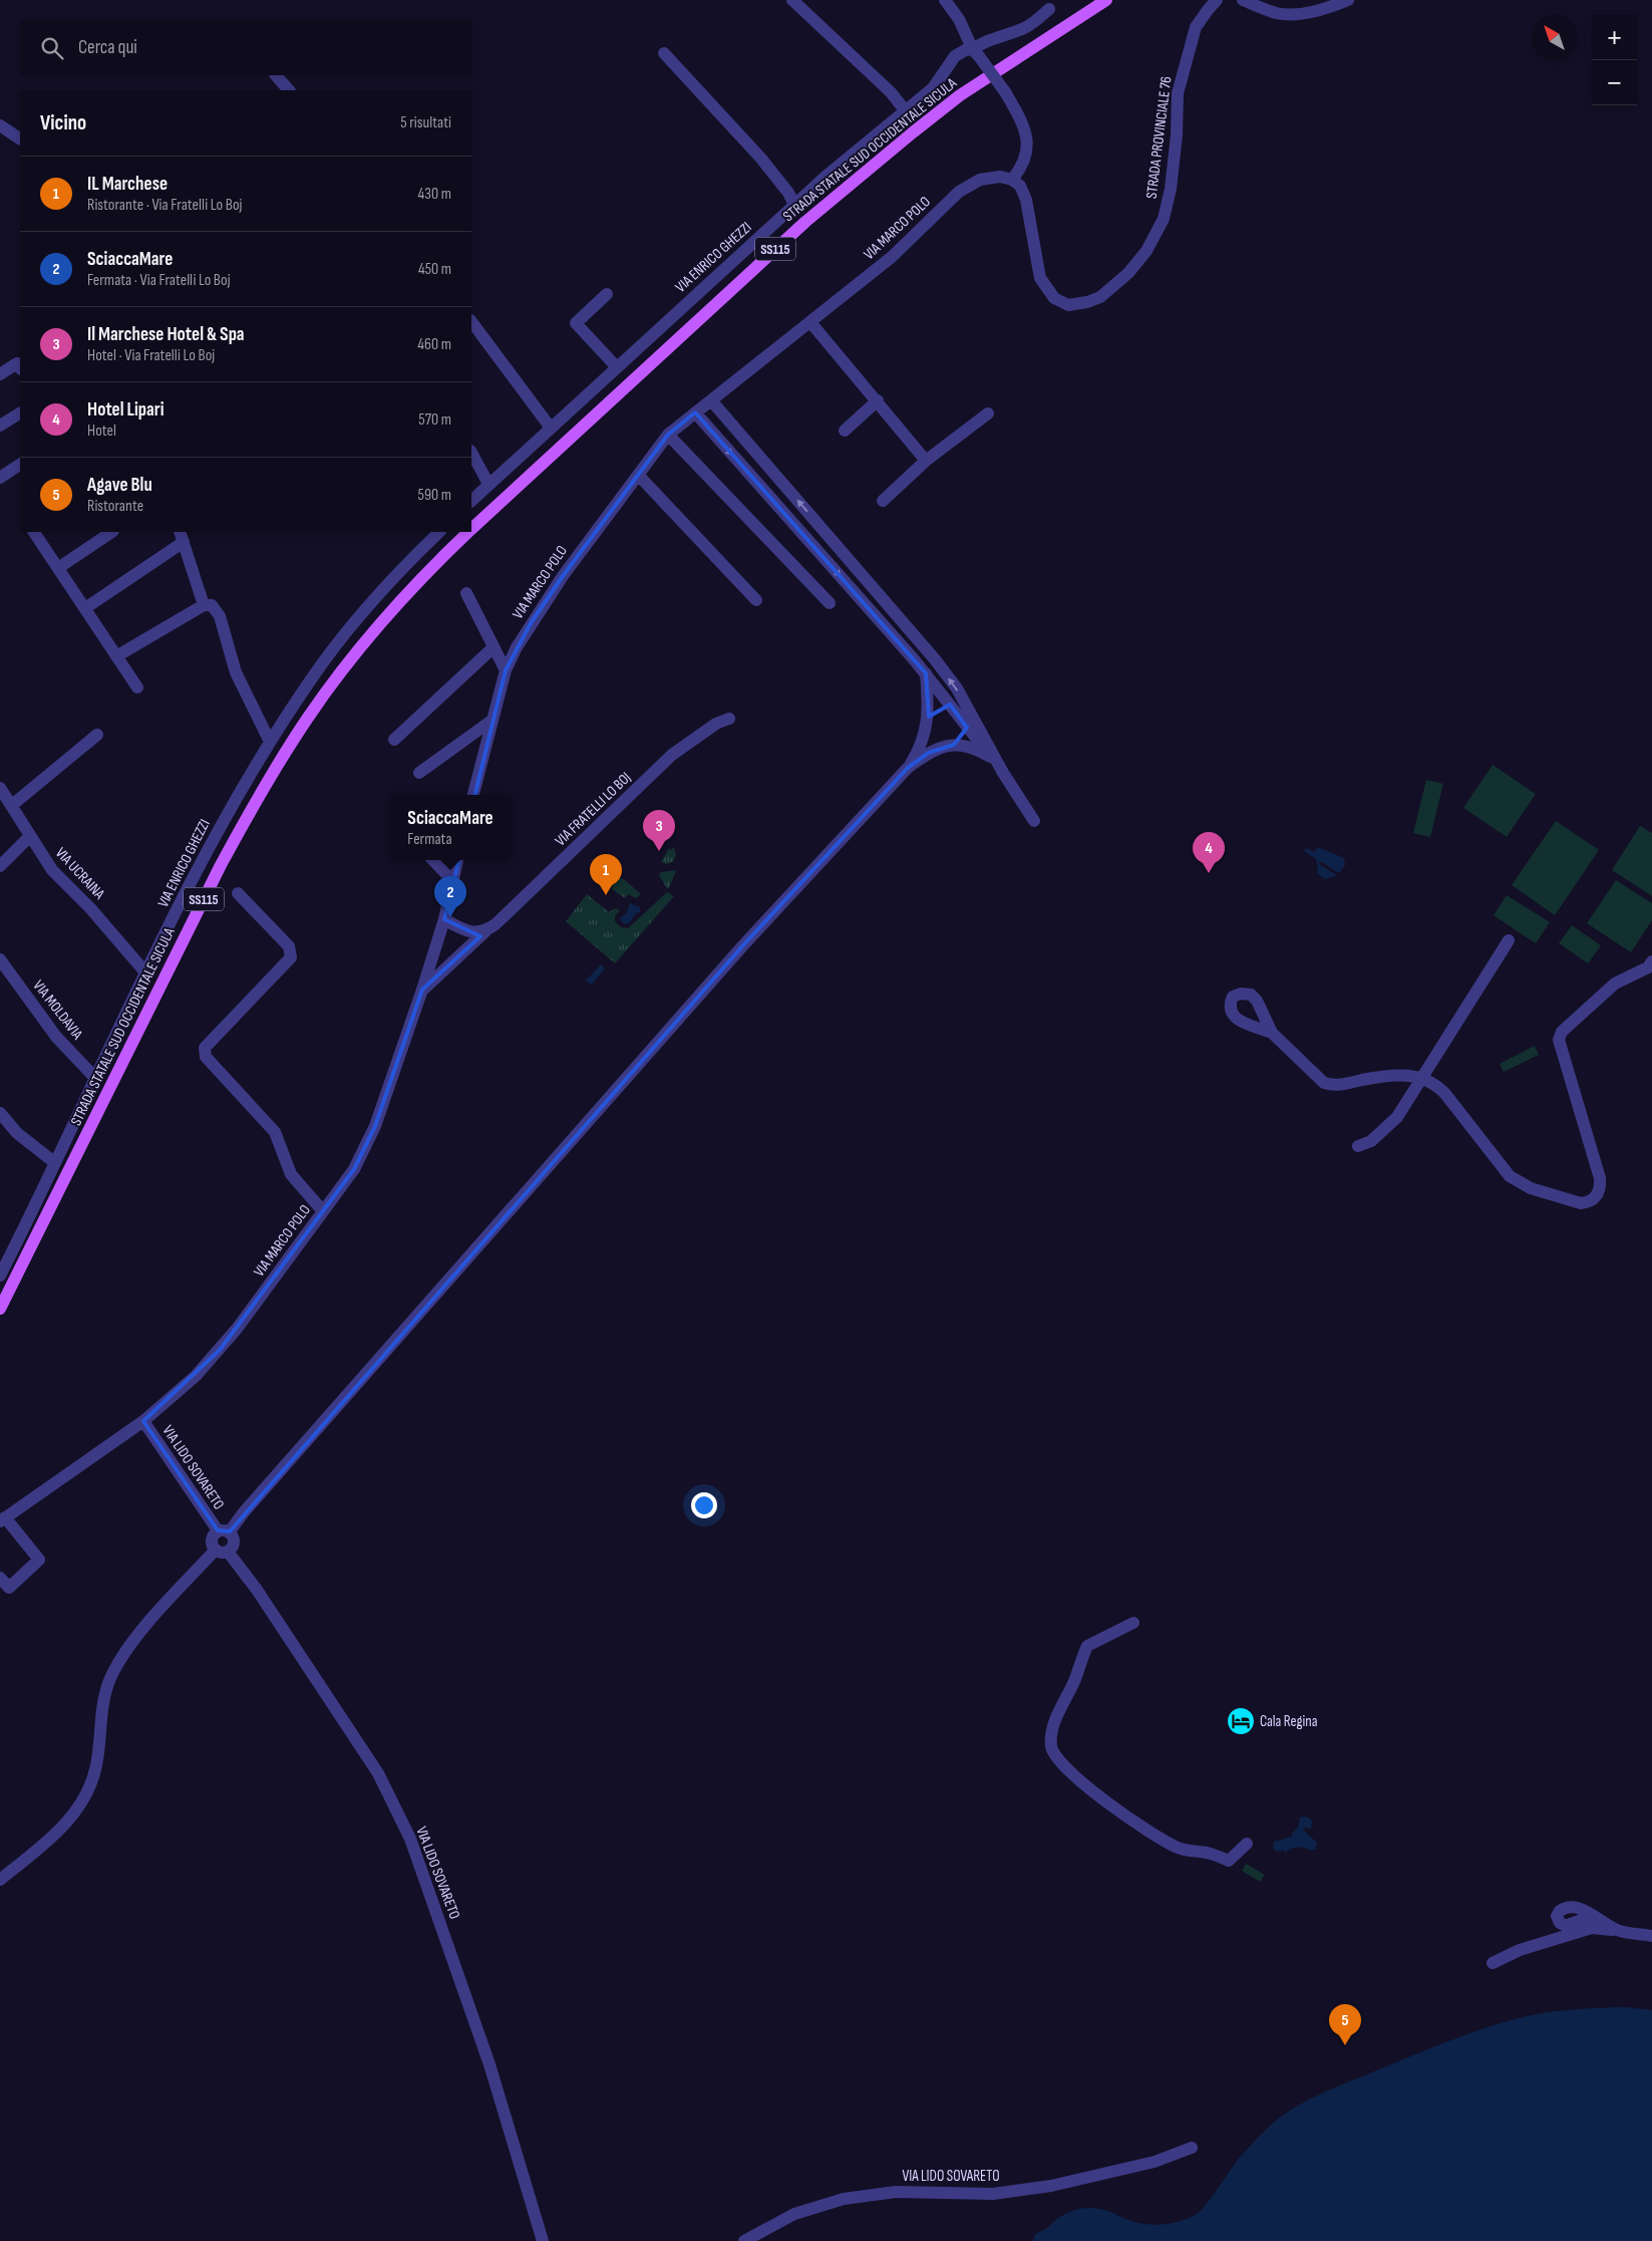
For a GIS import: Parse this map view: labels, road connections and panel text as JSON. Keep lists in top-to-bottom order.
{
  "streets": {
    "main road": ["STRADA STATALE SUD OCCIDENTALE SICULA", "SS115"],
    "street": [
      "STRADA PROVINCIALE 76",
      "VIA MARCO POLO",
      "VIA ENRICO GHEZZI",
      "VIA FRATELLI LO BOJ",
      "VIA UCRAINA",
      "VIA MOLDAVIA",
      "VIA LIDO SOVARETO"
    ]
  },
  "crossings": [
    ["STRADA PROVINCIALE 76", "VIA MARCO POLO"],
    ["VIA MARCO POLO", "VIA FRATELLI LO BOJ"],
    ["VIA MARCO POLO", "VIA LIDO SOVARETO"],
    ["VIA ENRICO GHEZZI", "VIA UCRAINA"],
    ["VIA ENRICO GHEZZI", "VIA MOLDAVIA"]
  ],
  "places": {
    "hotel": ["Cala Regina"]
  },
  "north": "top left",
  "page": {
    "map_buttons": ["+", "−"],
    "search": "Cerca qui",
    "heading": ["Vicino", "5 risultati"],
    "list": [
      {
        "mark": "1",
        "name": "IL Marchese",
        "note": "Ristorante · Via Fratelli Lo Boj",
        "value": "430 m"
      },
      {
        "mark": "2",
        "name": "SciaccaMare",
        "note": "Fermata · Via Fratelli Lo Boj",
        "value": "450 m"
      },
      {
        "mark": "3",
        "name": "Il Marchese Hotel & Spa",
        "note": "Hotel · Via Fratelli Lo Boj",
        "value": "460 m"
      },
      {
        "mark": "4",
        "name": "Hotel Lipari",
        "note": "Hotel",
        "value": "570 m"
      },
      {
        "mark": "5",
        "name": "Agave Blu",
        "note": "Ristorante",
        "value": "590 m"
      }
    ],
    "popup": ["SciaccaMare", "Fermata"],
    "pins": [
      "3",
      "4",
      "1",
      "2",
      "5"
    ]
  }
}
